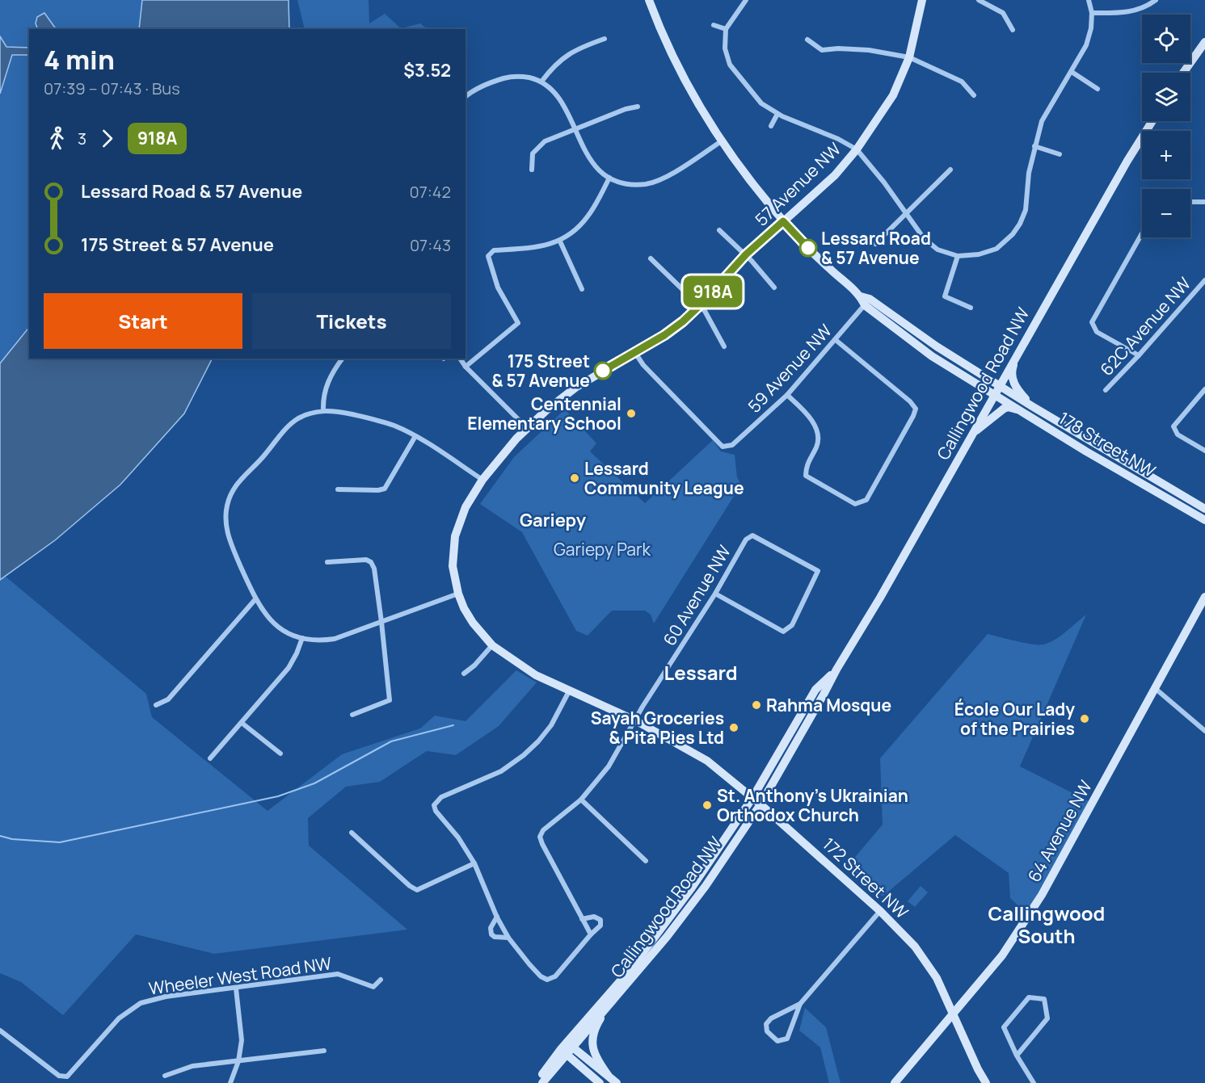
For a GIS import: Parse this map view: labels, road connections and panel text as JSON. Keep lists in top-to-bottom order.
{
  "streets": {
    "main road": [
      "57 Avenue NW",
      "Callingwood Road NW",
      "178 Street NW",
      "64 Avenue NW",
      "172 Street NW"
    ],
    "street": [
      "62C Avenue NW",
      "59 Avenue NW",
      "60 Avenue NW",
      "Wheeler West Road NW"
    ]
  },
  "crossings": [
    ["57 Avenue NW", "59 Avenue NW"],
    ["57 Avenue NW", "172 Street NW"],
    ["59 Avenue NW", "178 Street NW"],
    ["Callingwood Road NW", "178 Street NW"],
    ["Callingwood Road NW", "172 Street NW"],
    ["60 Avenue NW", "172 Street NW"],
    ["64 Avenue NW", "172 Street NW"]
  ],
  "districts": ["Gariepy", "Lessard", "Callingwood South"],
  "parks": ["Gariepy Park"],
  "places": [
    "Lessard Road & 57 Avenue",
    "175 Street & 57 Avenue",
    "Centennial Elementary School",
    "Lessard Community League",
    "Rahma Mosque",
    "École Our Lady of the Prairies",
    "Sayah Groceries & Pita Pies Ltd",
    "St. Anthony's Ukrainian Orthodox Church"
  ],
  "lines": ["bus line 918A"],
  "page": {
    "on_map": "918A",
    "map_buttons": ["+", "−"],
    "heading": ["4 min", "07:39 – 07:43 · Bus", "$3.52"],
    "legs": ["3", "918A"],
    "list": [
      {
        "name": "Lessard Road & 57 Avenue",
        "value": "07:42"
      },
      {
        "name": "175 Street & 57 Avenue",
        "value": "07:43"
      }
    ],
    "buttons": ["Start", "Tickets"]
  }
}
